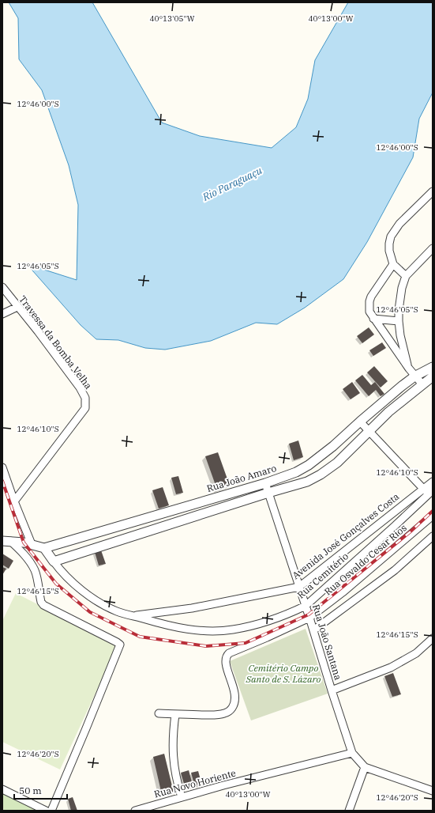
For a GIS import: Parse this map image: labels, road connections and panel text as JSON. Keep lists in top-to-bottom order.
{
  "streets": {
    "street": [
      "Travessa da Bomba Velha",
      "Rua João Amaro",
      "Avenida José Gonçalves Costa",
      "Rua Osvaldo Cesar Rios",
      "Rua Cemitério",
      "Rua João Santana",
      "Rua Novo Horiente"
    ]
  },
  "crossings": [
    ["Rua João Amaro", "Rua João Santana"],
    ["Avenida José Gonçalves Costa", "Rua Cemitério"],
    ["Avenida José Gonçalves Costa", "Rua João Santana"],
    ["Rua Osvaldo Cesar Rios", "Rua João Santana"],
    ["Rua Cemitério", "Rua João Santana"],
    ["Rua João Santana", "Rua Novo Horiente"]
  ],
  "water": ["Rio Paraguaçu"],
  "parks": ["Cemitério Campo Santo de S. Lázaro"],
  "scale_bar": "50 m",
  "coordinates": [
    "40°13'05\"W",
    "40°13'00\"W",
    "12°46'00\"S",
    "12°46'05\"S",
    "12°46'10\"S",
    "12°46'15\"S",
    "12°46'20\"S"
  ]
}
